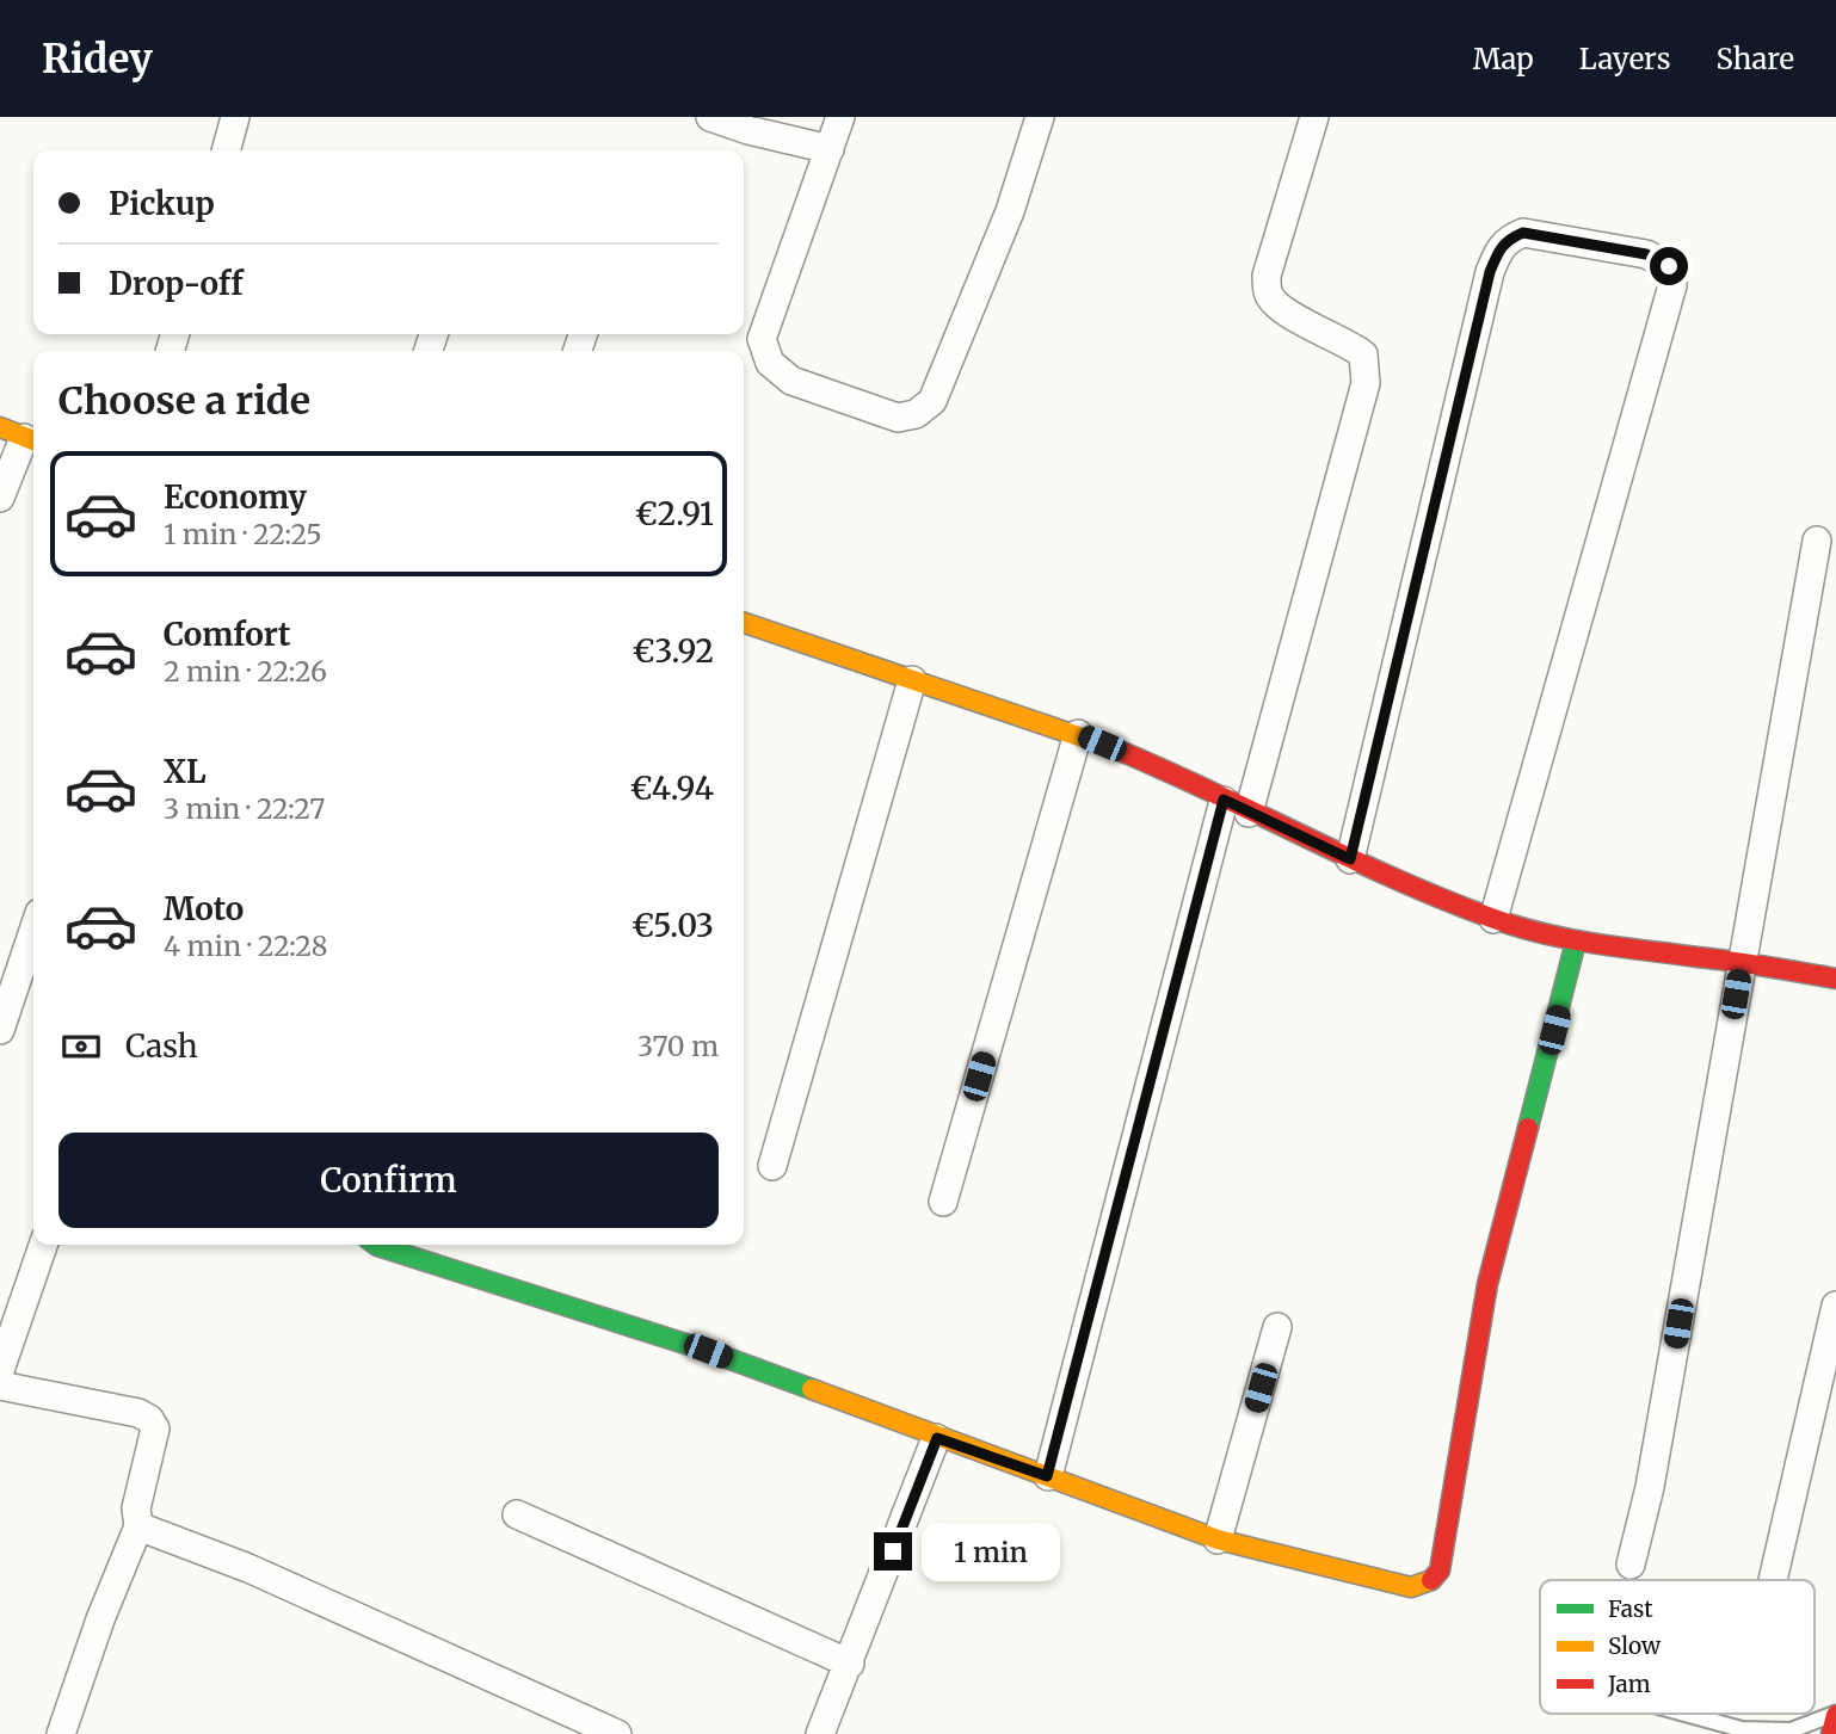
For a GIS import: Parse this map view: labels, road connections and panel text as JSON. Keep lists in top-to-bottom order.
{
  "legend": ["Fast", "Slow", "Jam"],
  "page": {
    "header": "Ridey",
    "nav": ["Map", "Layers", "Share"],
    "banner": ["Pickup", "Drop-off"],
    "heading": "Choose a ride",
    "list": [
      {
        "name": "Economy",
        "note": "1 min · 22:25",
        "value": "€2.91"
      },
      {
        "name": "Comfort",
        "note": "2 min · 22:26",
        "value": "€3.92"
      },
      {
        "name": "XL",
        "note": "3 min · 22:27",
        "value": "€4.94"
      },
      {
        "name": "Moto",
        "note": "4 min · 22:28",
        "value": "€5.03"
      }
    ],
    "pay": ["Cash", "370 m"],
    "buttons": "Confirm",
    "bubble": "1 min"
  }
}
